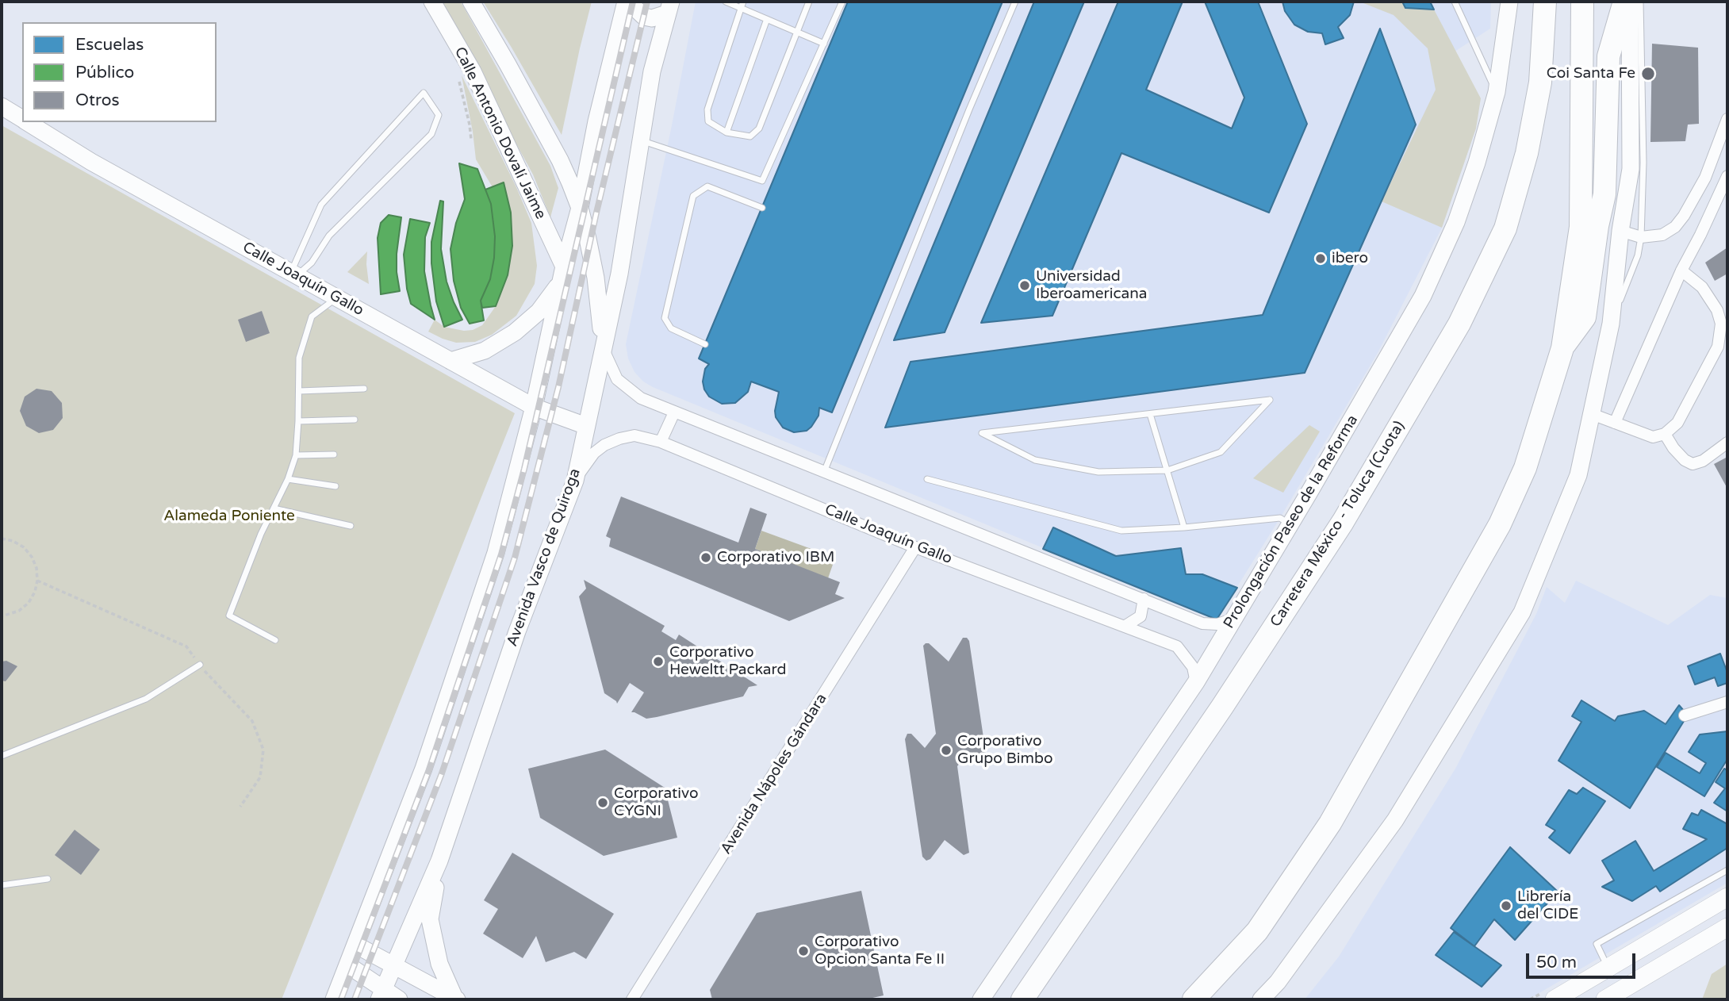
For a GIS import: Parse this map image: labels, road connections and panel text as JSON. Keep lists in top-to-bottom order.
{
  "streets": {
    "highway": ["Carretera México - Toluca (Cuota)"],
    "main road": [
      "Calle Antonio Dovalí Jaime",
      "Calle Joaquín Gallo",
      "Prolongación Paseo de la Reforma",
      "Avenida Vasco de Quiroga"
    ],
    "street": ["Avenida Nápoles Gándara"]
  },
  "crossings": [
    ["Calle Joaquín Gallo", "Prolongación Paseo de la Reforma"],
    ["Calle Joaquín Gallo", "Avenida Vasco de Quiroga"],
    ["Calle Joaquín Gallo", "Avenida Nápoles Gándara"]
  ],
  "parks": ["Alameda Poniente"],
  "places": [
    "Coi Santa Fe",
    "ibero",
    "Universidad Iberoamericana",
    "Corporativo IBM",
    "Corporativo Heweltt Packard",
    "Corporativo Grupo Bimbo",
    "Corporativo CYGNI",
    "Librería del CIDE",
    "Corporativo Opcion Santa Fe II"
  ],
  "legend": ["Escuelas", "Público", "Otros"],
  "scale_bar": "50 m"
}
